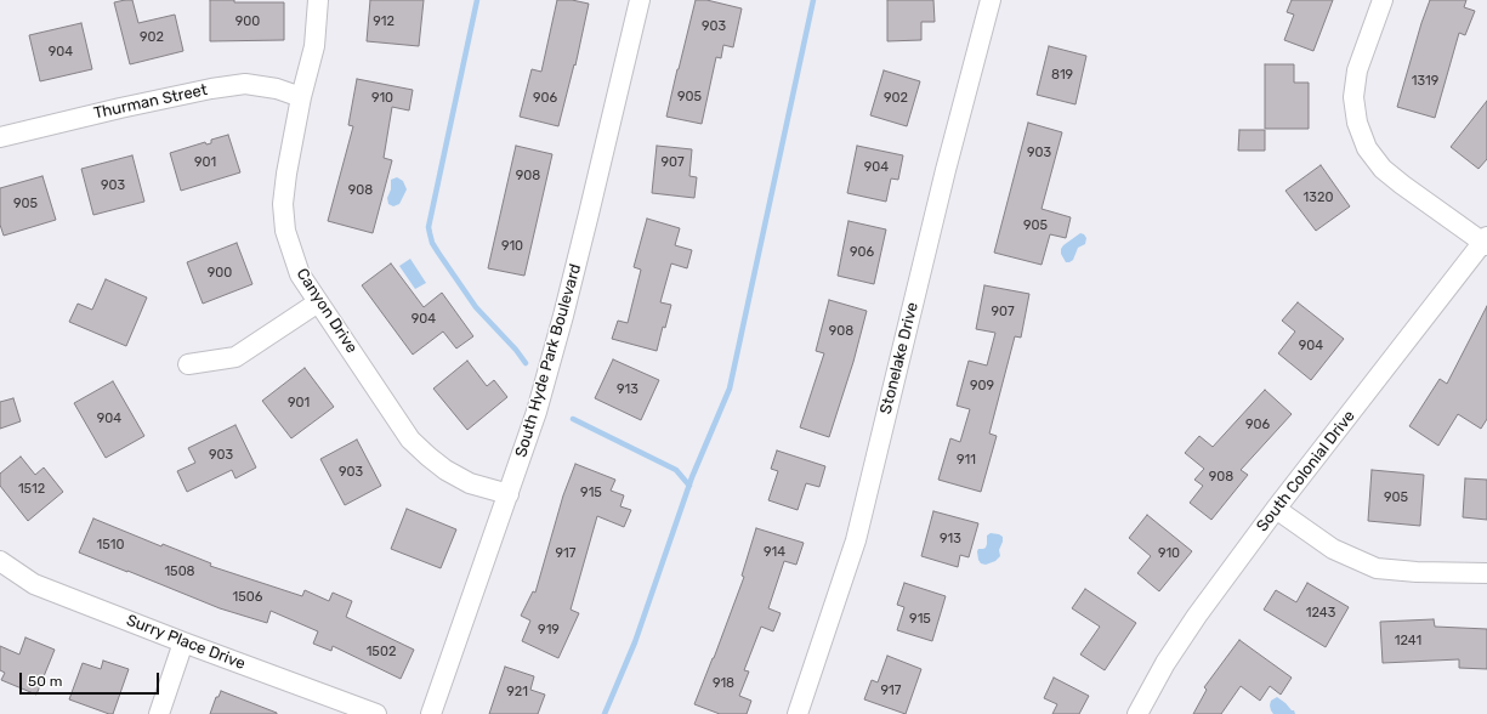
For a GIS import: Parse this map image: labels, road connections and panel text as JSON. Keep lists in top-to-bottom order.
{
  "streets": {
    "street": [
      "Thurman Street",
      "Canyon Drive",
      "Stonelake Drive",
      "South Hyde Park Boulevard",
      "South Colonial Drive",
      "Surry Place Drive"
    ]
  },
  "crossings": [
    ["Thurman Street", "Canyon Drive"],
    ["Canyon Drive", "South Hyde Park Boulevard"]
  ],
  "house_numbers": [
    "900",
    "912",
    "903",
    "902",
    "904",
    "819",
    "1319",
    "905",
    "910",
    "906",
    "902",
    "903",
    "901",
    "907",
    "904",
    "908",
    "903",
    "908",
    "1320",
    "905",
    "905",
    "910",
    "906",
    "900",
    "907",
    "904",
    "908",
    "904",
    "909",
    "913",
    "901",
    "904",
    "906",
    "903",
    "911",
    "903",
    "908",
    "1512",
    "915",
    "905",
    "913",
    "1510",
    "914",
    "917",
    "910",
    "1508",
    "1506",
    "1243",
    "915",
    "919",
    "1241",
    "1502",
    "918",
    "917",
    "921"
  ],
  "scale_bar": "50 m"
}
